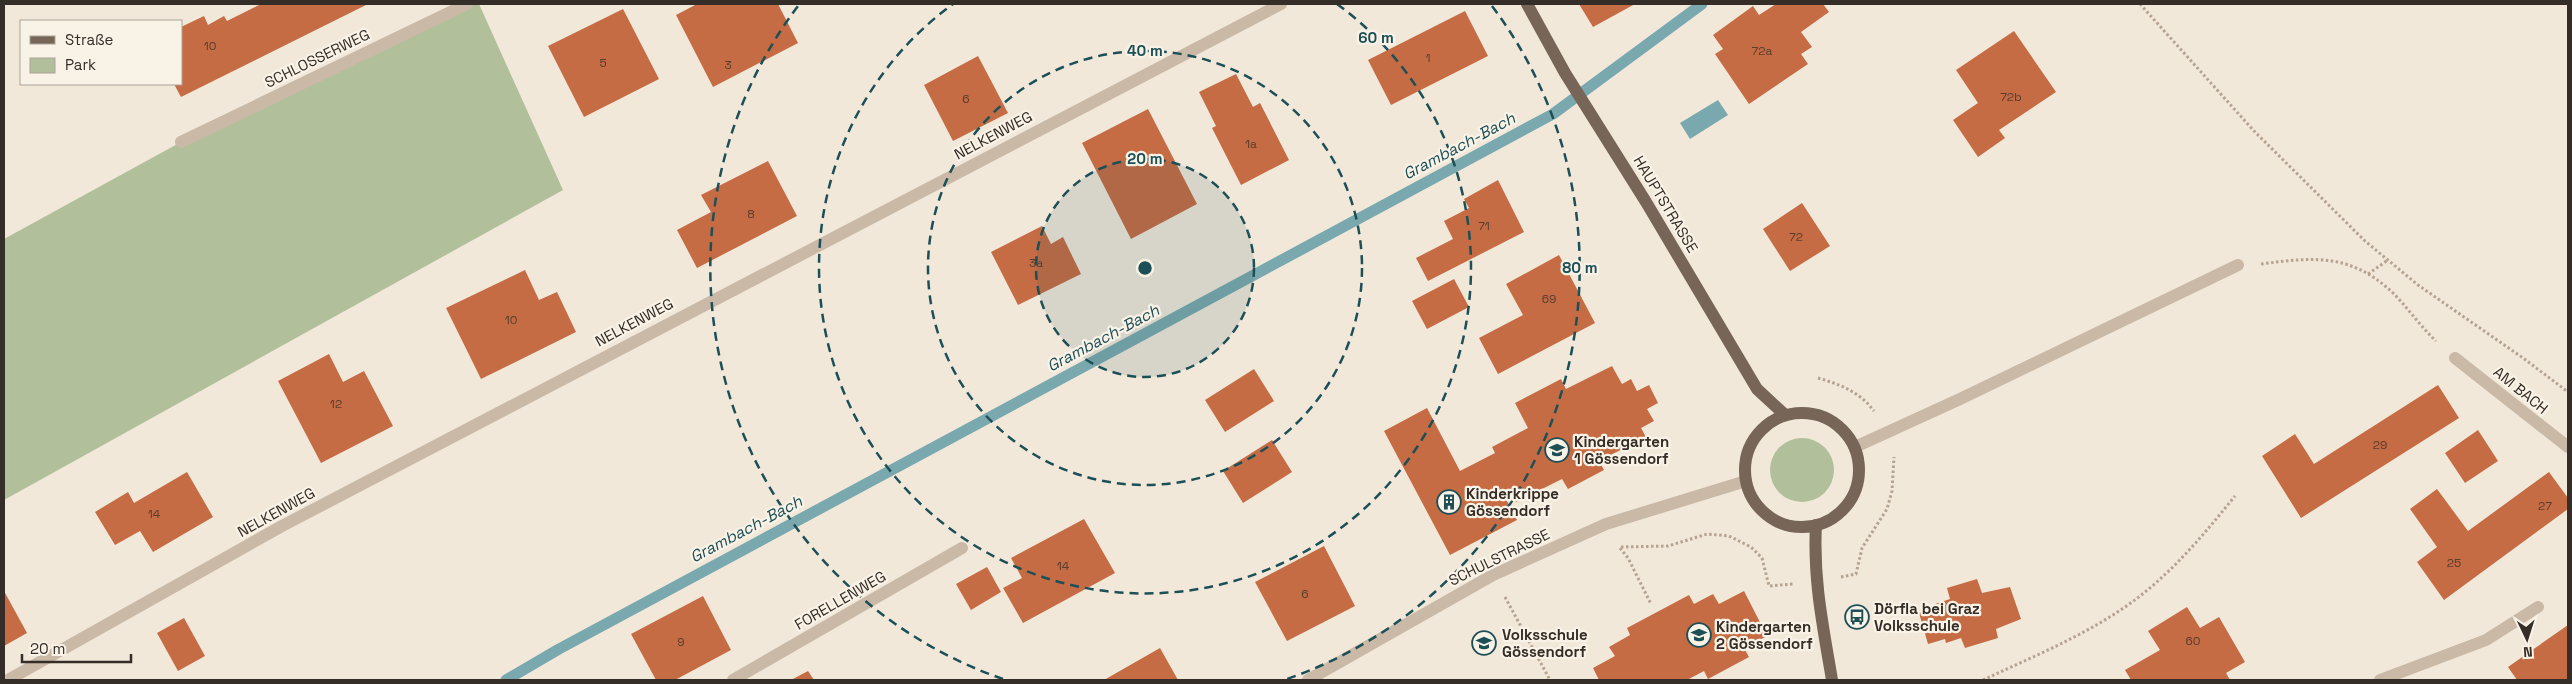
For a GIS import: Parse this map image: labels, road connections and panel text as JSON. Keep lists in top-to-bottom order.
{
  "streets": {
    "main road": ["HAUPTSTRASSE"],
    "street": [
      "SCHLOSSERWEG",
      "NELKENWEG",
      "AM BACH",
      "SCHULSTRASSE",
      "FORELLENWEG"
    ]
  },
  "crossings": [
    ["HAUPTSTRASSE", "SCHULSTRASSE"]
  ],
  "water": ["Grambach-Bach"],
  "places": {
    "school or university": ["Kindergarten 1 Gössendorf", "Kindergarten 2 Gössendorf", "Volksschule Gössendorf"],
    "building": ["Kinderkrippe Gössendorf"],
    "bus stop": ["Dörfla bei Graz Volksschule"]
  },
  "house_numbers": [
    "10",
    "72a",
    "1",
    "5",
    "3",
    "72b",
    "6",
    "1a",
    "8",
    "71",
    "72",
    "3a",
    "69",
    "10",
    "12",
    "29",
    "27",
    "14",
    "25",
    "14",
    "6",
    "60",
    "9"
  ],
  "legend": ["Straße", "Park"],
  "scale_bar": "20 m",
  "north": "bottom",
  "rings": [
    "60 m",
    "40 m",
    "20 m",
    "80 m"
  ]
}
